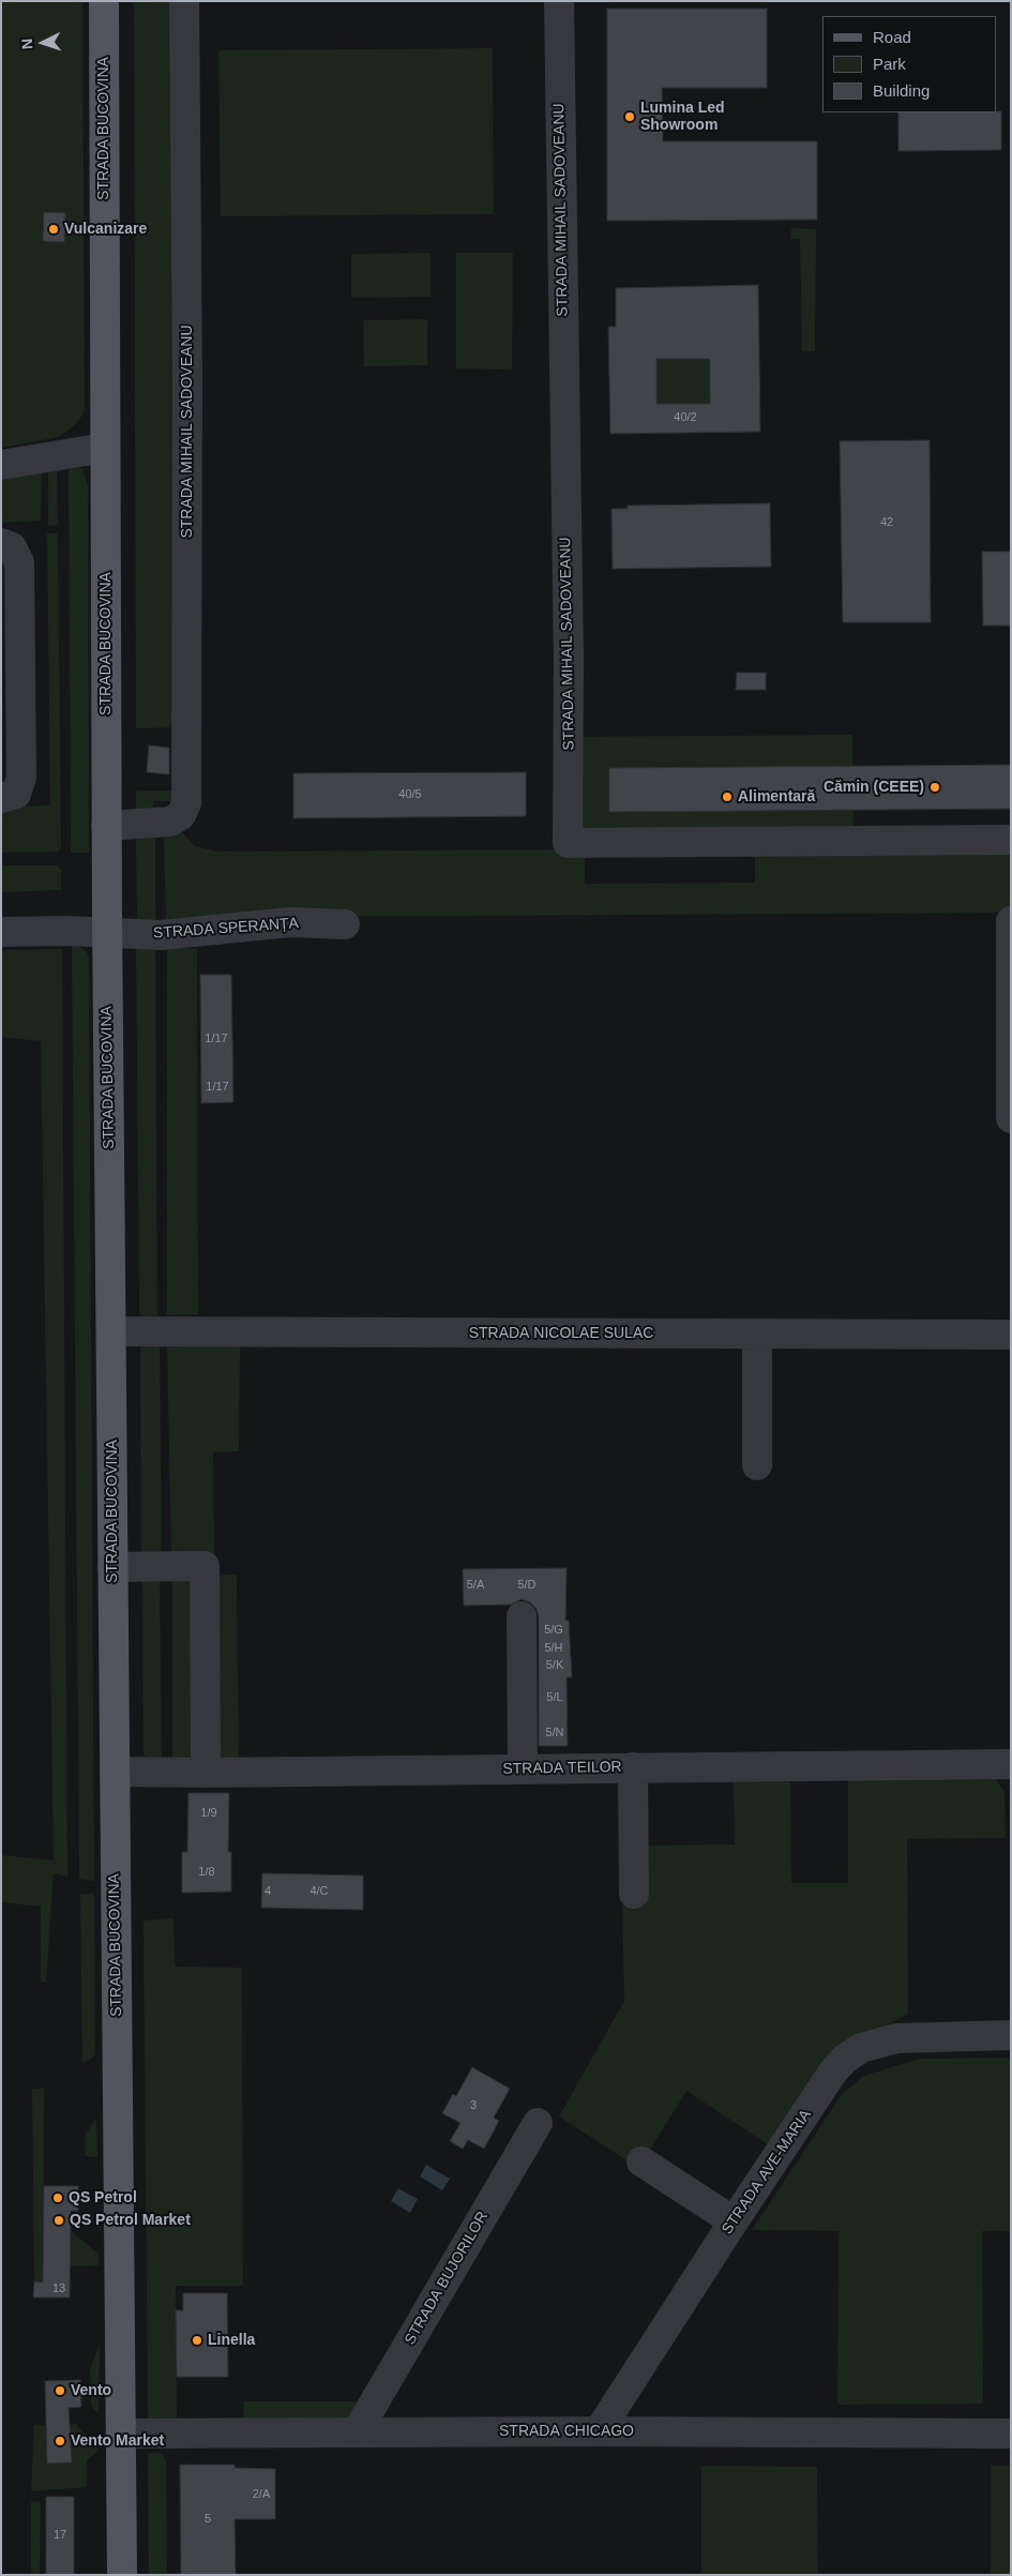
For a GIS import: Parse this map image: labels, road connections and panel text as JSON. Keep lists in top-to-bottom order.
{
  "streets": {
    "main road": ["STRADA BUCOVINA"],
    "street": [
      "STRADA MIHAIL SADOVEANU",
      "STRADA SPERANȚA",
      "STRADA NICOLAE SULAC",
      "STRADA TEILOR",
      "STRADA AVE-MARIA",
      "STRADA BUJORILOR",
      "STRADA CHICAGO"
    ]
  },
  "crossings": [
    ["STRADA BUCOVINA", "STRADA MIHAIL SADOVEANU"],
    ["STRADA BUCOVINA", "STRADA SPERANȚA"],
    ["STRADA BUCOVINA", "STRADA NICOLAE SULAC"],
    ["STRADA BUCOVINA", "STRADA TEILOR"],
    ["STRADA BUCOVINA", "STRADA CHICAGO"],
    ["STRADA AVE-MARIA", "STRADA CHICAGO"],
    ["STRADA BUJORILOR", "STRADA CHICAGO"]
  ],
  "places": [
    "Lumina Led Showroom",
    "Vulcanizare",
    "Cămin (CEEE)",
    "Alimentară",
    "QS Petrol",
    "QS Petrol Market",
    "Linella",
    "Vento",
    "Vento Market"
  ],
  "house_numbers": [
    "40/2",
    "42",
    "40/5",
    "1/17",
    "1/17",
    "5/A",
    "5/D",
    "5/G",
    "5/H",
    "5/K",
    "5/L",
    "5/N",
    "1/9",
    "1/8",
    "4",
    "4/C",
    "3",
    "13",
    "2/A",
    "5",
    "17"
  ],
  "legend": ["Road", "Park", "Building"],
  "north": "left"
}
